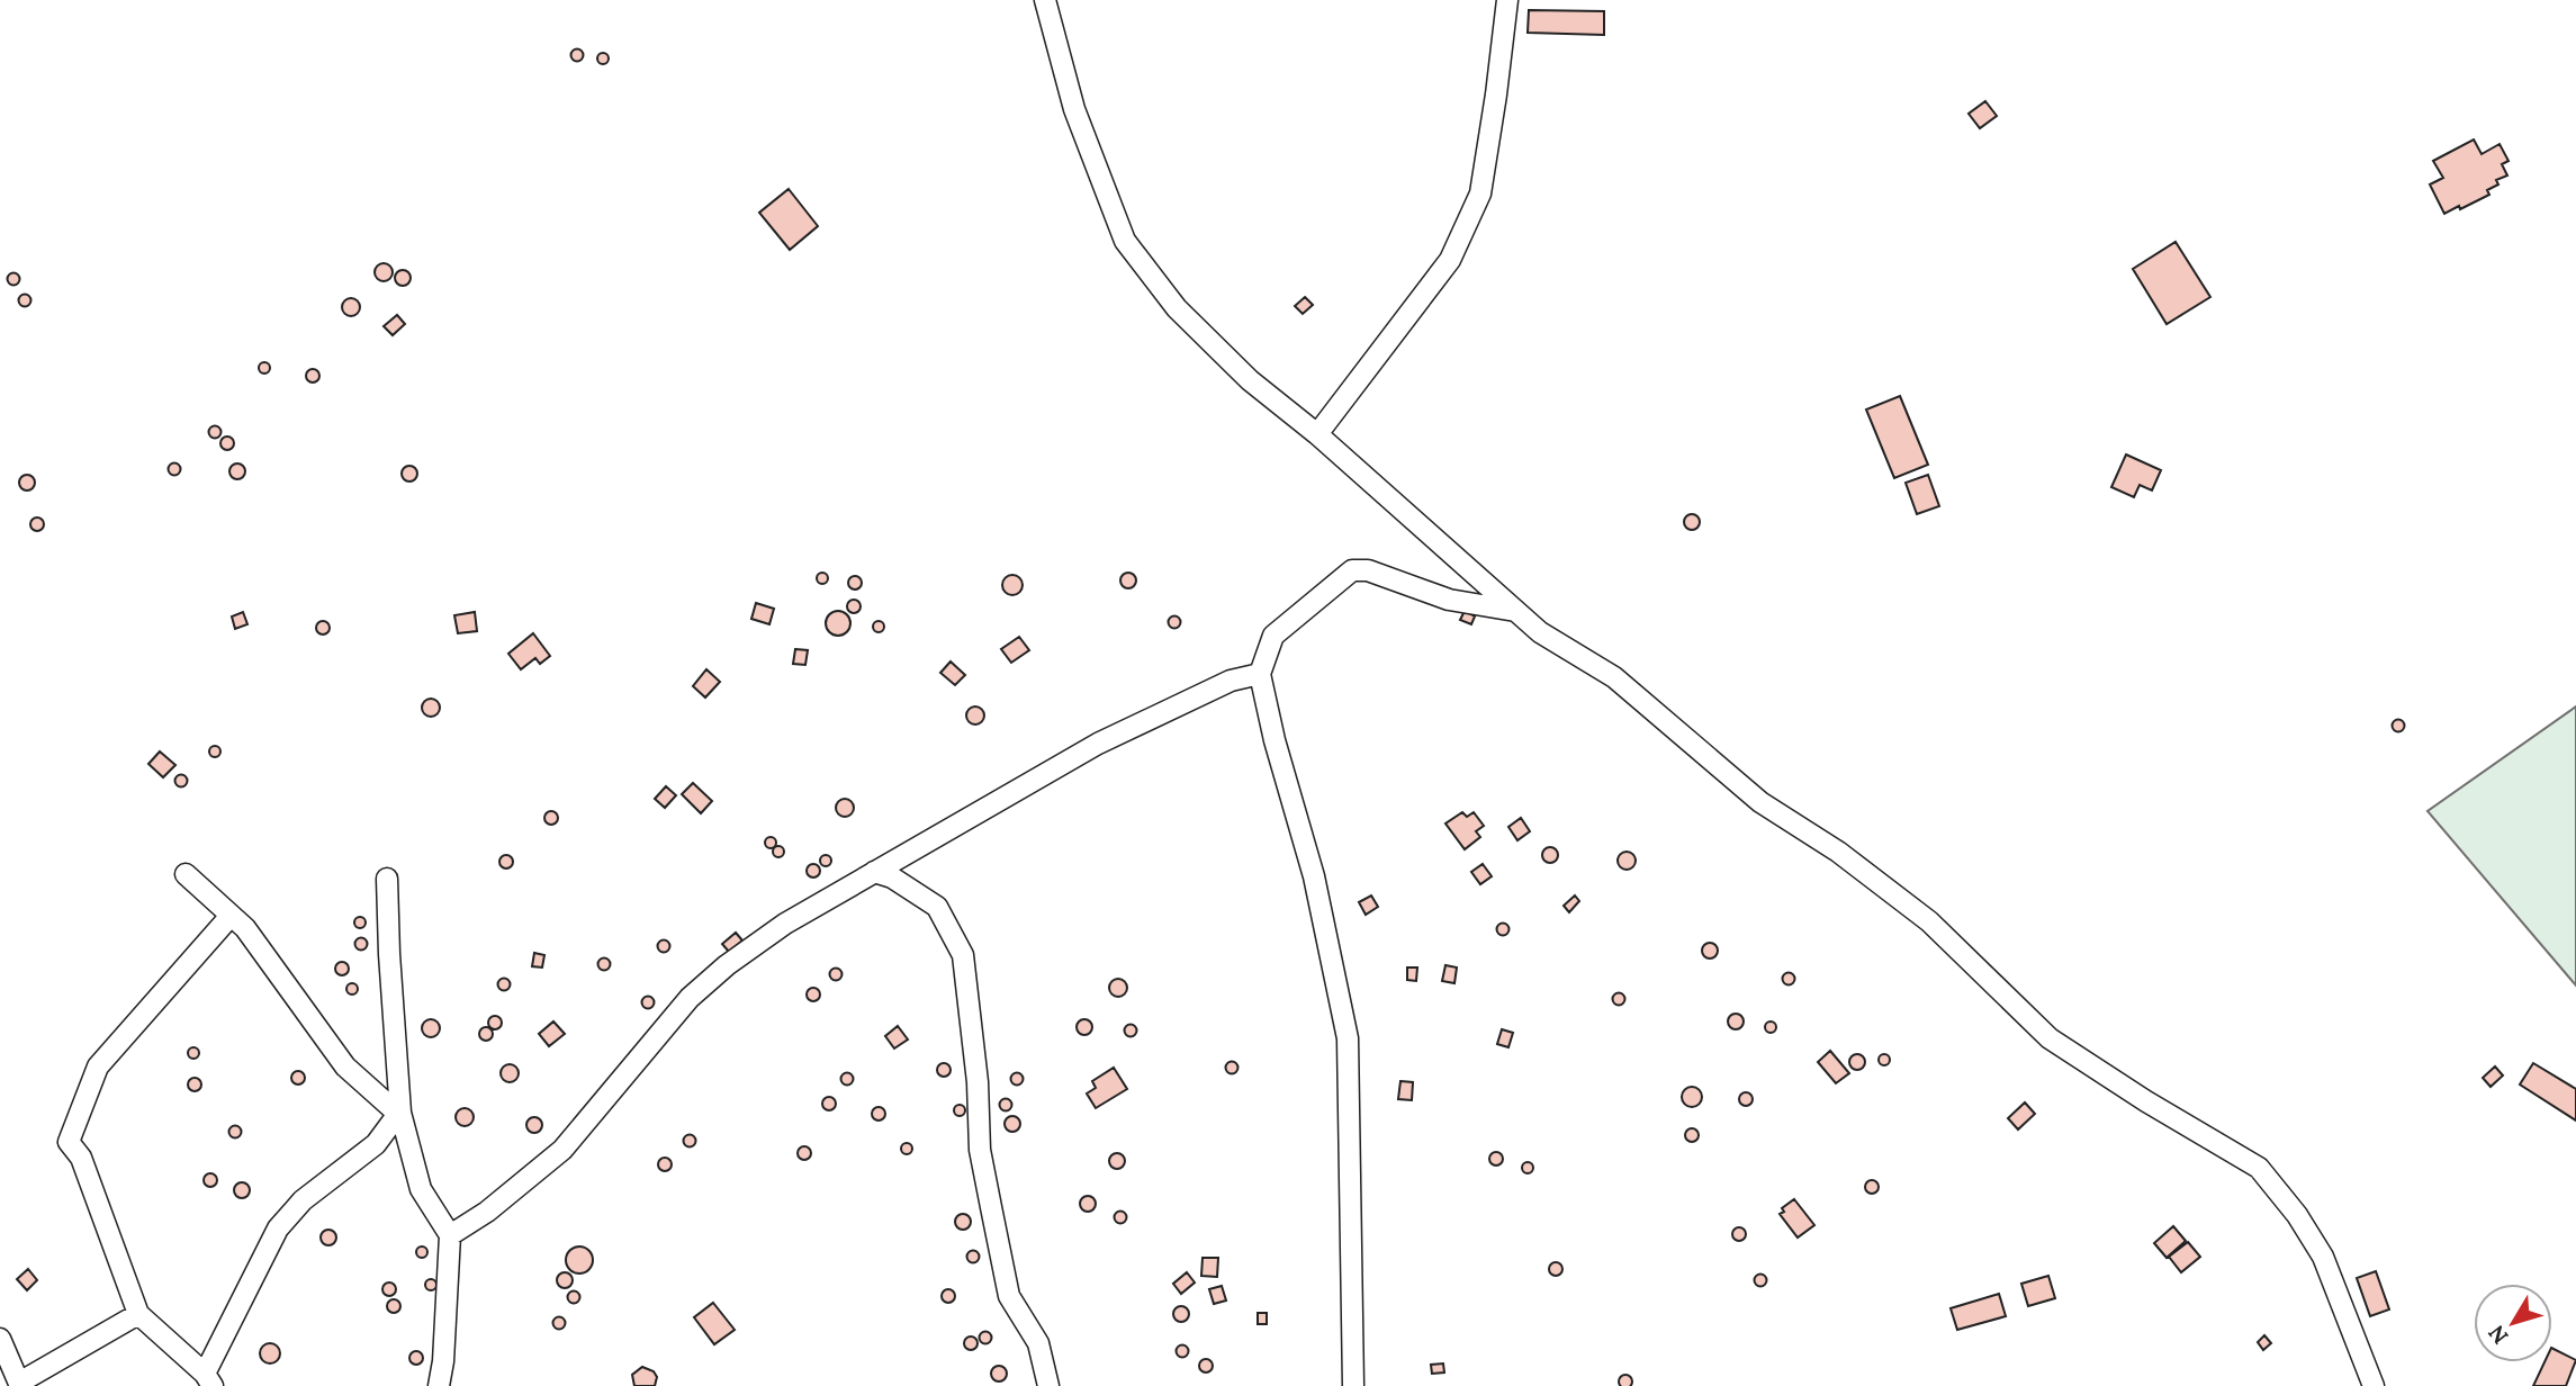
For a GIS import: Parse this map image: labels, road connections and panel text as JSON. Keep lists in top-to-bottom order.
{
  "north": "bottom left"
}
